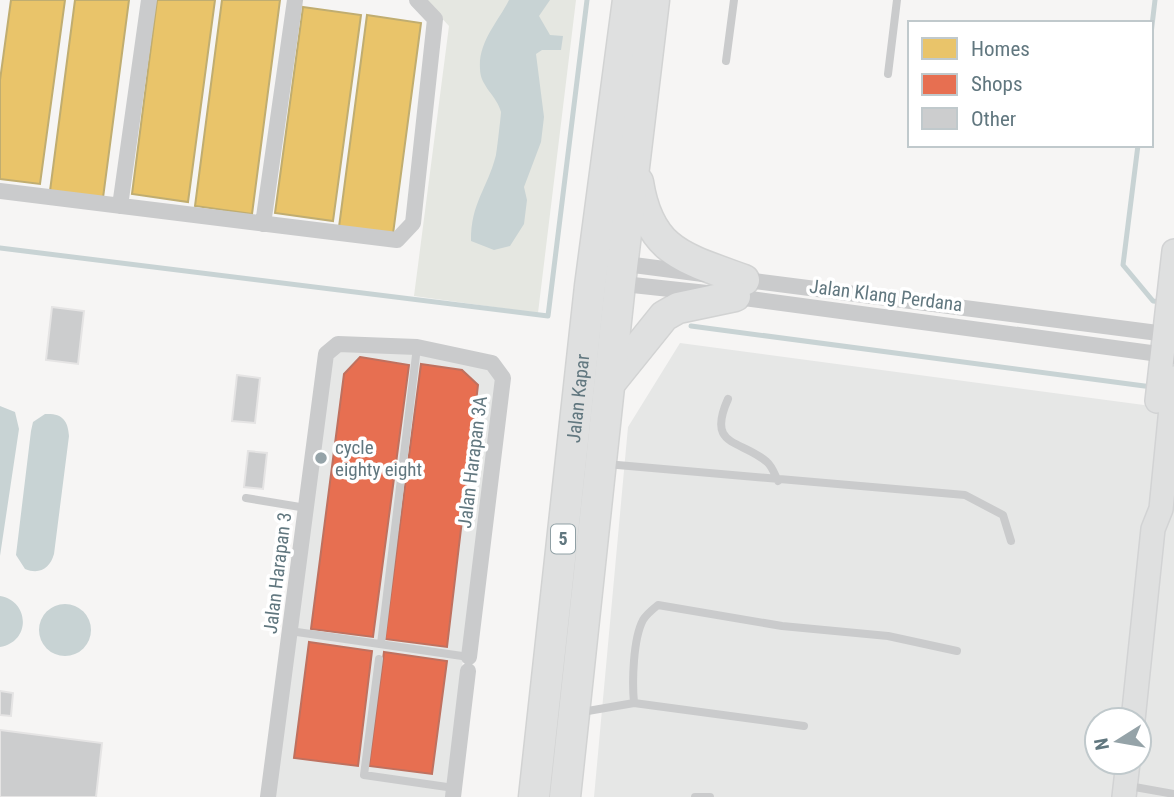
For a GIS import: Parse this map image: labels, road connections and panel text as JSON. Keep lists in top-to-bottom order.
{
  "streets": {
    "highway": ["Jalan Kapar", "5"],
    "street": ["Jalan Klang Perdana", "Jalan Harapan 3A", "Jalan Harapan 3"]
  },
  "crossings": [
    ["Jalan Klang Perdana", "Jalan Kapar"],
    ["Jalan Harapan 3A", "Jalan Harapan 3"]
  ],
  "places": ["cycle eighty eight"],
  "legend": ["Homes", "Shops", "Other"],
  "north": "left"
}
